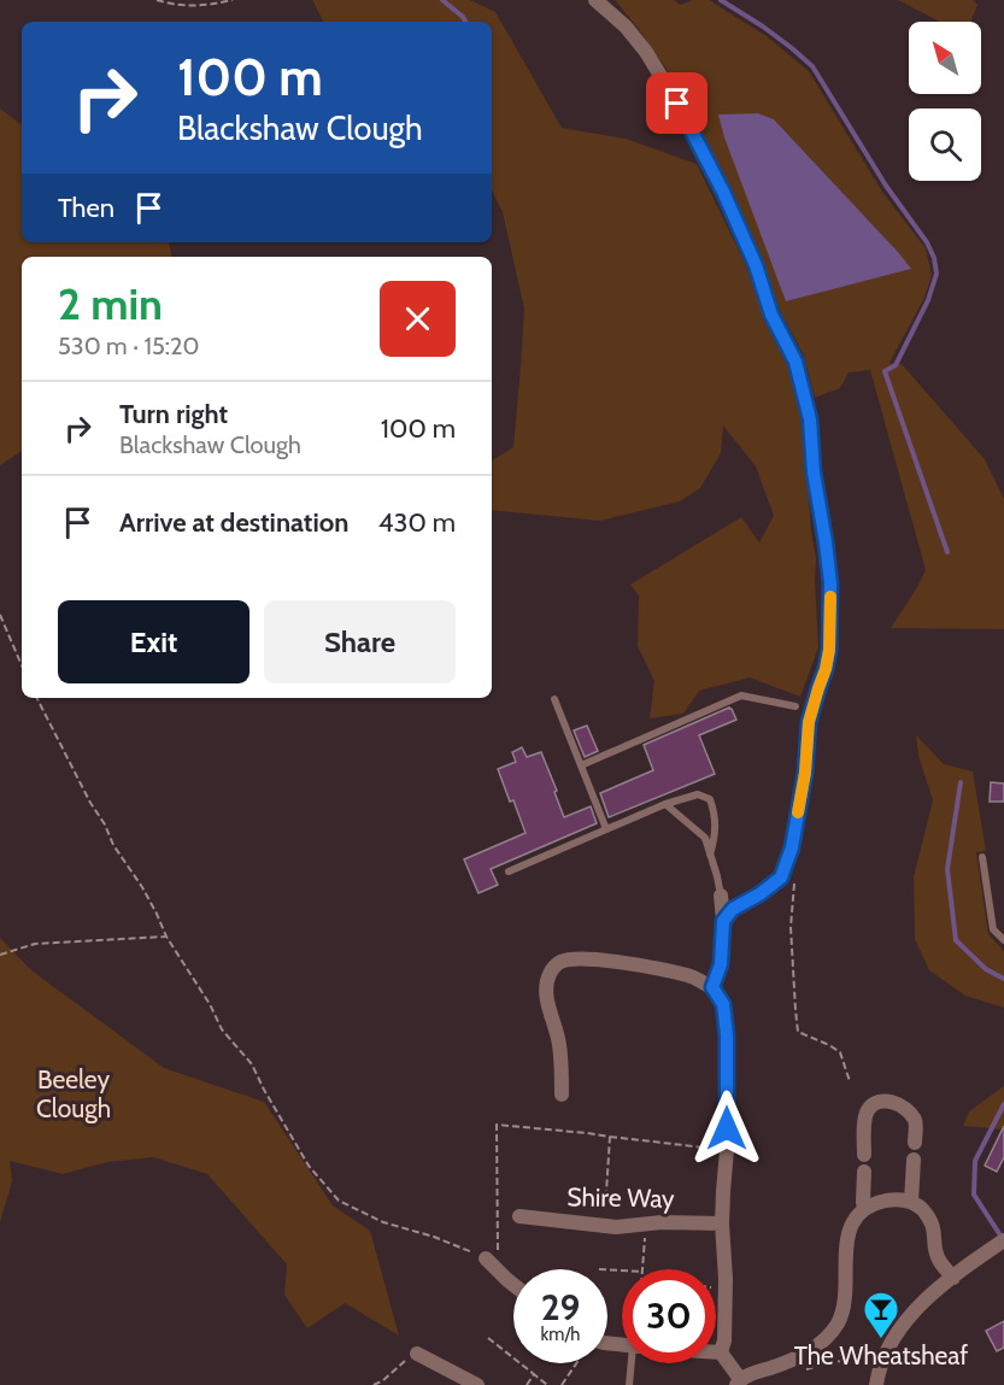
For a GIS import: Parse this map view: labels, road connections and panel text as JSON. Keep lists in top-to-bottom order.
{
  "streets": {
    "street": ["Shire Way"]
  },
  "parks": ["Beeley Clough"],
  "places": {
    "bar": ["The Wheatsheaf"]
  },
  "north": "top left",
  "page": {
    "turn": ["100 m", "Blackshaw Clough"],
    "then": "Then",
    "heading": ["2 min", "530 m · 15:20"],
    "list": [
      {
        "name": "Turn right",
        "note": "Blackshaw Clough",
        "value": "100 m"
      },
      {
        "name": "Arrive at destination",
        "value": "430 m"
      }
    ],
    "buttons": ["Exit", "Share"],
    "speed": "29 km/h",
    "limit": "30"
  }
}
